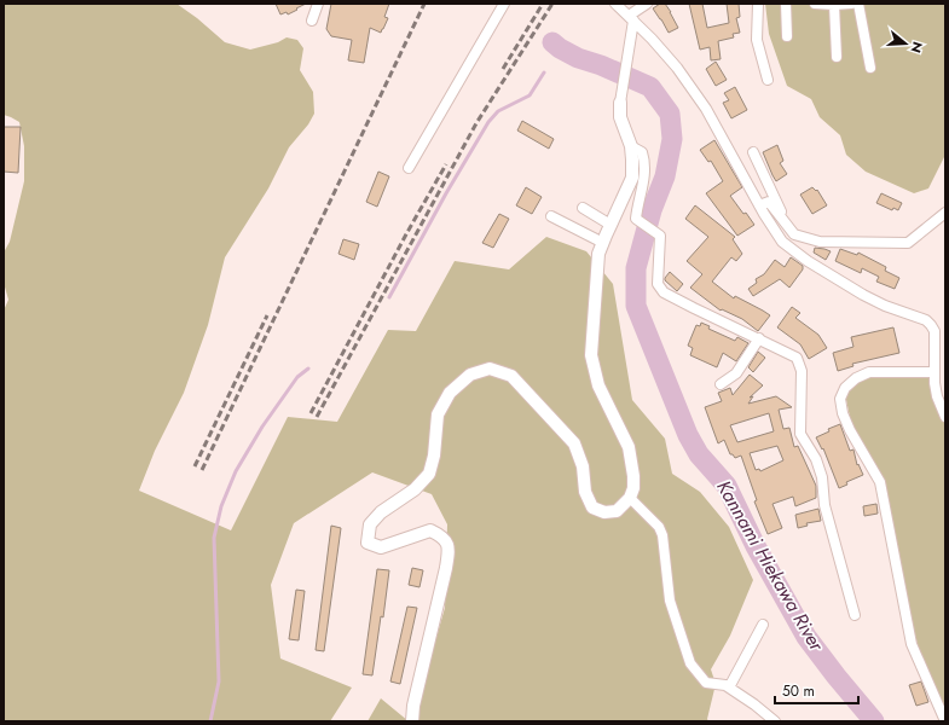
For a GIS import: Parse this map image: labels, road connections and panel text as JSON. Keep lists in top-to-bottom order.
{
  "water": ["Kannami Hiekawa River"],
  "scale_bar": "50 m",
  "north": "right"
}
